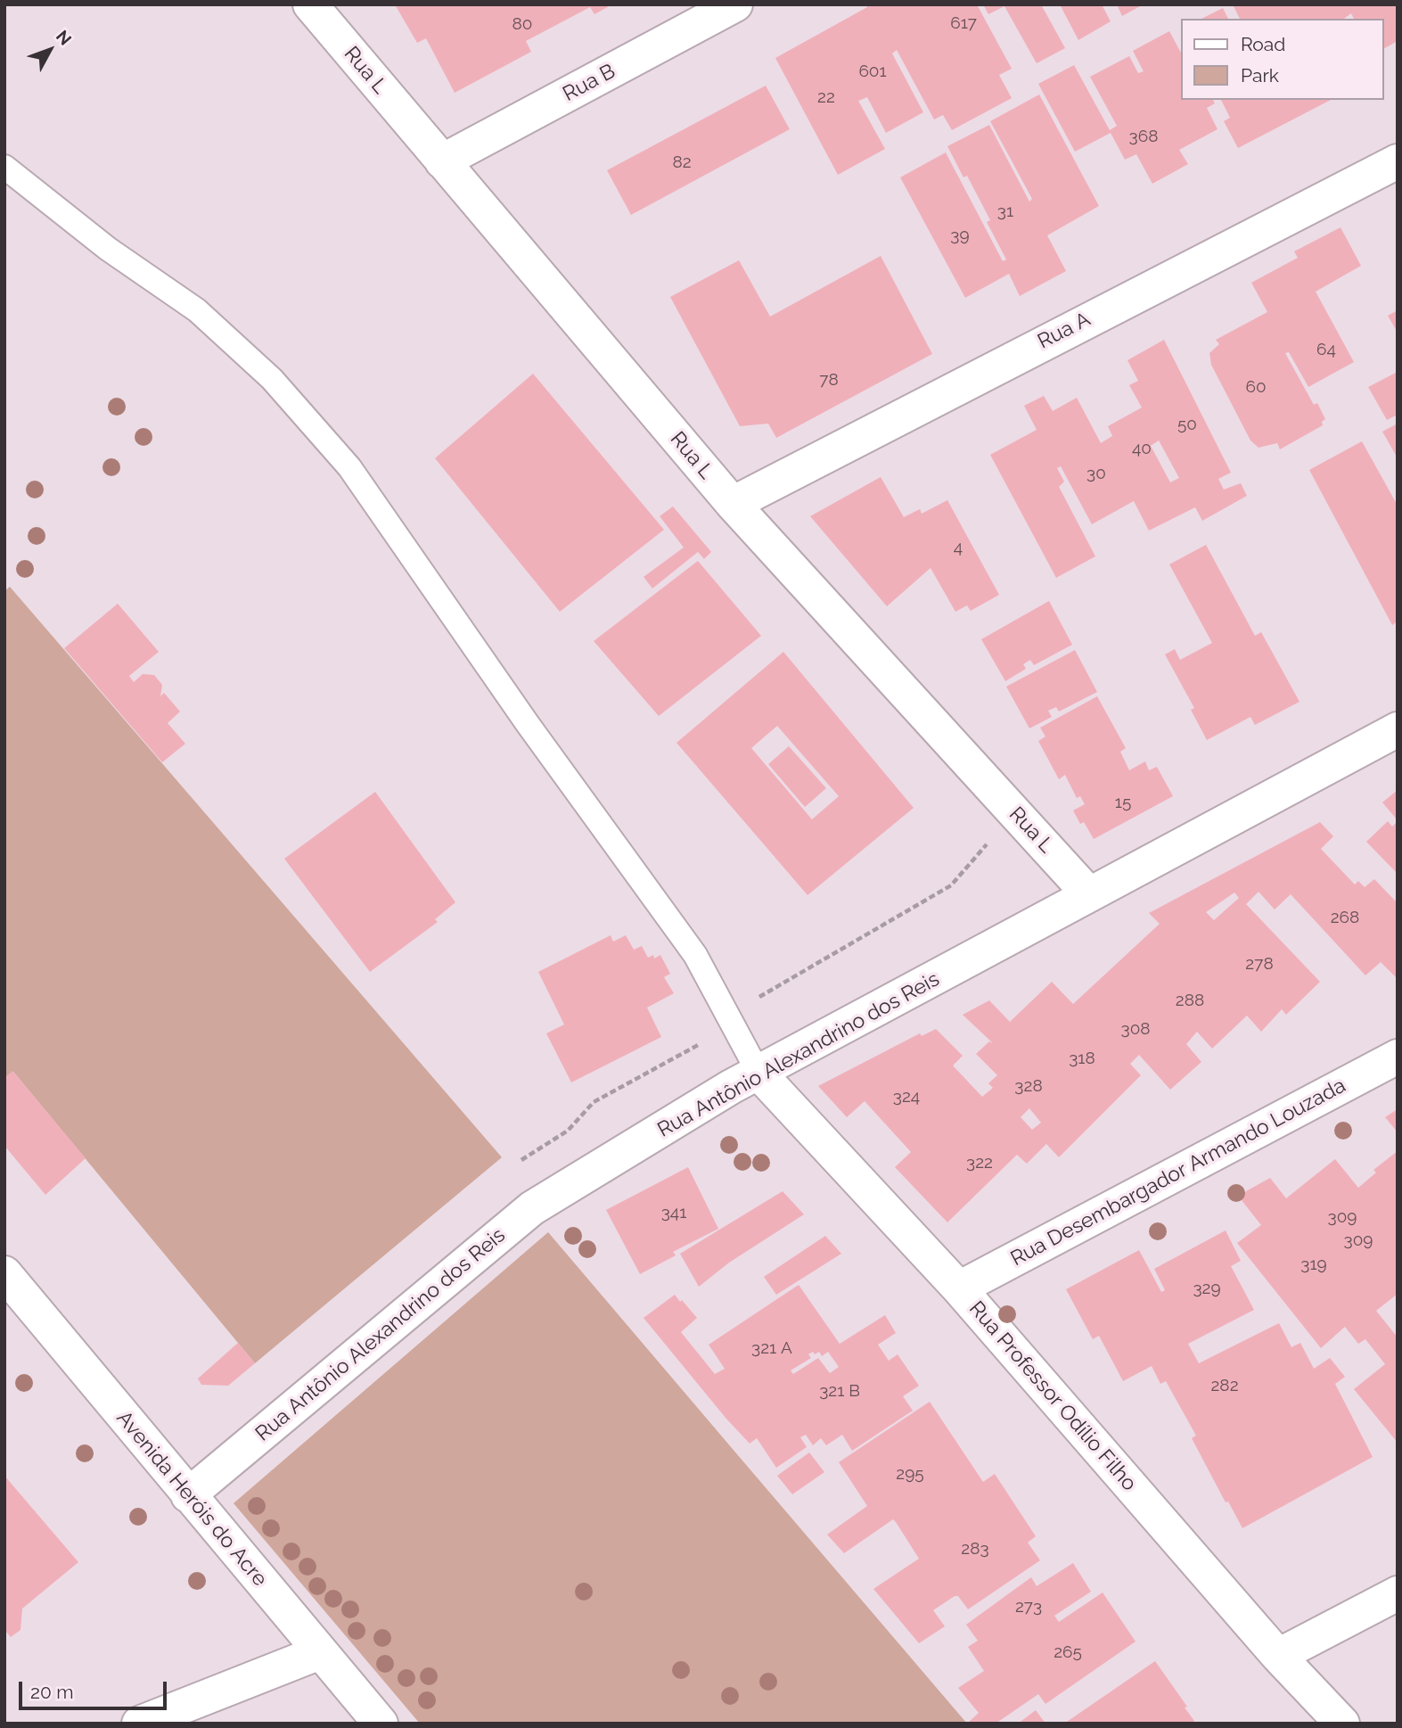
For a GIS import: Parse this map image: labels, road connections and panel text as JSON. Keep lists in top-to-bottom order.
{
  "streets": {
    "street": [
      "Rua L",
      "Rua B",
      "Rua A",
      "Rua Antônio Alexandrino dos Reis",
      "Rua Desembargador Armando Louzada",
      "Rua Professor Odílio Filho",
      "Avenida Heróis do Acre"
    ]
  },
  "crossings": [
    ["Rua L", "Rua B"],
    ["Rua L", "Rua A"],
    ["Rua L", "Rua Antônio Alexandrino dos Reis"],
    ["Rua Antônio Alexandrino dos Reis", "Rua Professor Odílio Filho"],
    ["Rua Antônio Alexandrino dos Reis", "Avenida Heróis do Acre"],
    ["Rua Desembargador Armando Louzada", "Rua Professor Odílio Filho"]
  ],
  "house_numbers": [
    "617",
    "80",
    "601",
    "22",
    "368",
    "82",
    "31",
    "39",
    "64",
    "78",
    "60",
    "50",
    "40",
    "30",
    "4",
    "15",
    "268",
    "278",
    "288",
    "308",
    "318",
    "328",
    "324",
    "322",
    "341",
    "309",
    "309",
    "319",
    "329",
    "321 A",
    "282",
    "321 B",
    "295",
    "283",
    "273",
    "265"
  ],
  "legend": ["Road", "Park"],
  "scale_bar": "20 m",
  "north": "top right"
}
